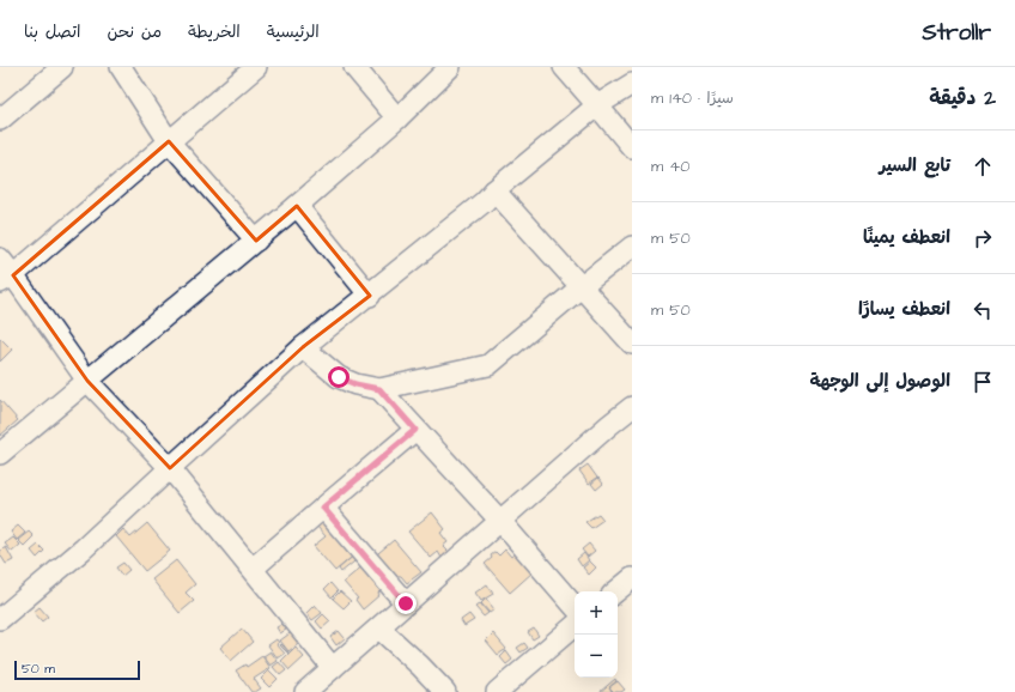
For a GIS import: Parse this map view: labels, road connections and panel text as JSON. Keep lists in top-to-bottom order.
{
  "scale_bar": "50 m",
  "page": {
    "header": "Strollr",
    "nav": [
      "الرئيسية",
      "الخريطة",
      "من نحن",
      "اتصل بنا"
    ],
    "heading": ["2 دقيقة", "سيرًا · 140 m"],
    "list": [
      ["تابع السير", "40 m"],
      ["انعطف يمينًا", "50 m"],
      ["انعطف يسارًا", "50 m"],
      "الوصول إلى الوجهة"
    ],
    "map_buttons": ["+", "−"],
    "scale": "50 m"
  }
}
